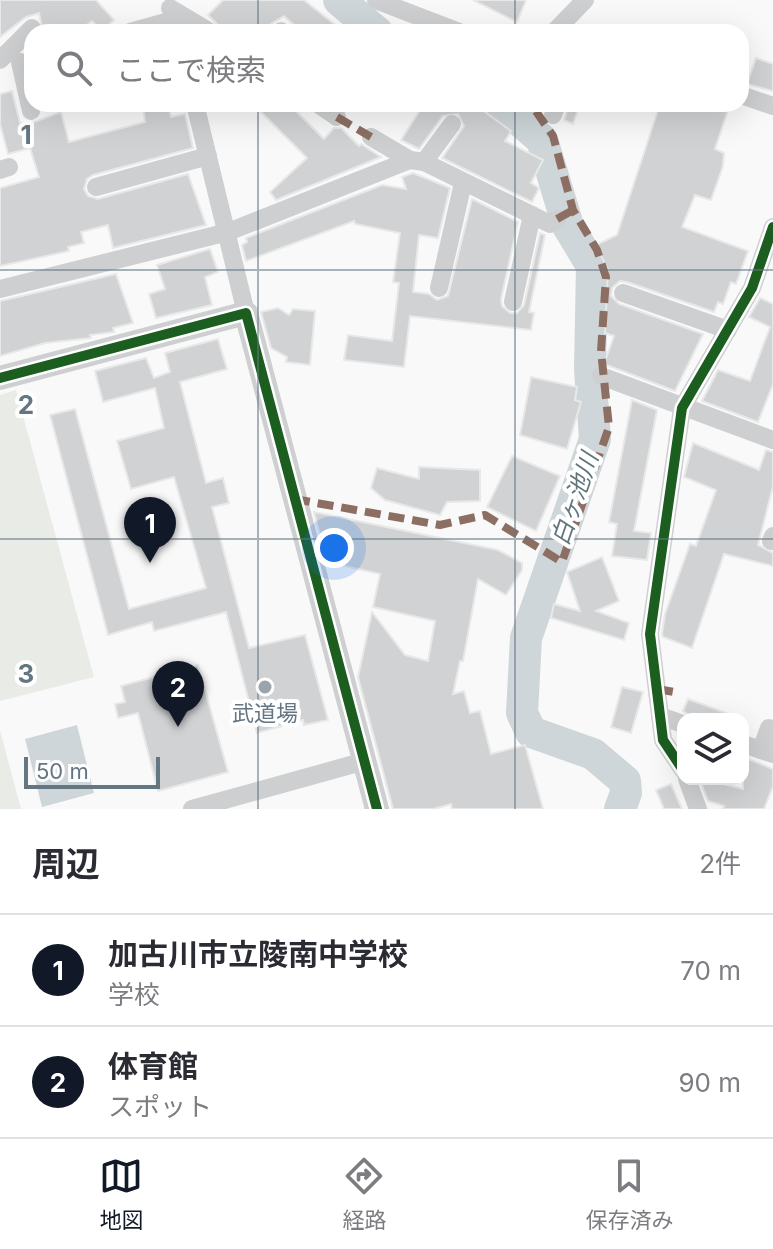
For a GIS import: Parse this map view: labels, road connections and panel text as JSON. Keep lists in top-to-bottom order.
{
  "water": ["白ヶ池川"],
  "places": ["武道場"],
  "scale_bar": "50 m",
  "page": {
    "search": "ここで検索",
    "pins": ["1", "2"],
    "scale": "50 m",
    "heading": ["周辺", "2件"],
    "list": [
      {
        "mark": "1",
        "name": "加古川市立陵南中学校",
        "note": "学校",
        "value": "70 m"
      },
      {
        "mark": "2",
        "name": "体育館",
        "note": "スポット",
        "value": "90 m"
      }
    ],
    "nav": ["地図", "経路", "保存済み"]
  },
  "grid": {
    "rows": ["1", "2", "3"]
  }
}
